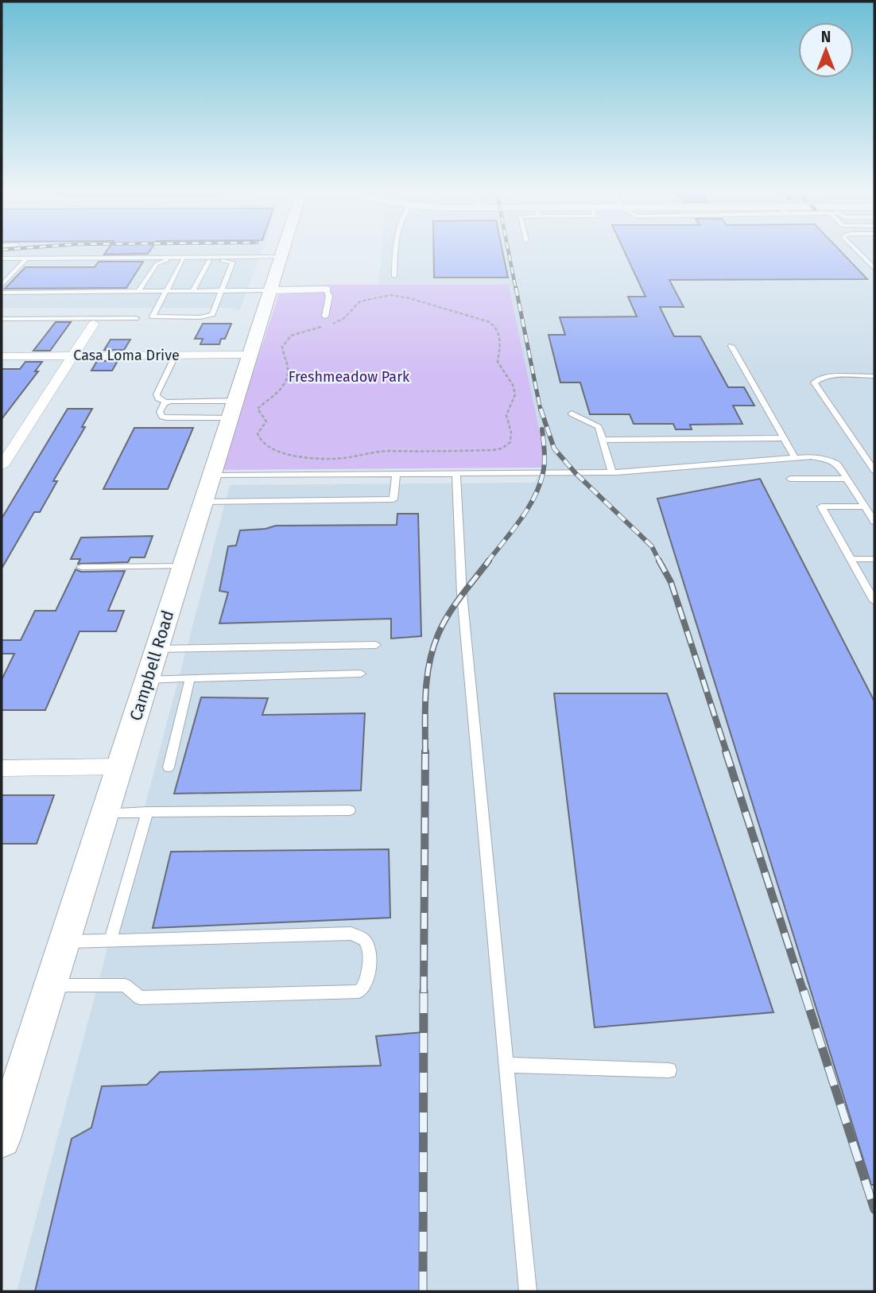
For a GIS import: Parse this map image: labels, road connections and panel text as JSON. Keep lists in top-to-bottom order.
{
  "streets": {
    "street": ["Casa Loma Drive", "Campbell Road"]
  },
  "crossings": [
    ["Casa Loma Drive", "Campbell Road"]
  ],
  "parks": ["Freshmeadow Park"],
  "north": "top"
}
